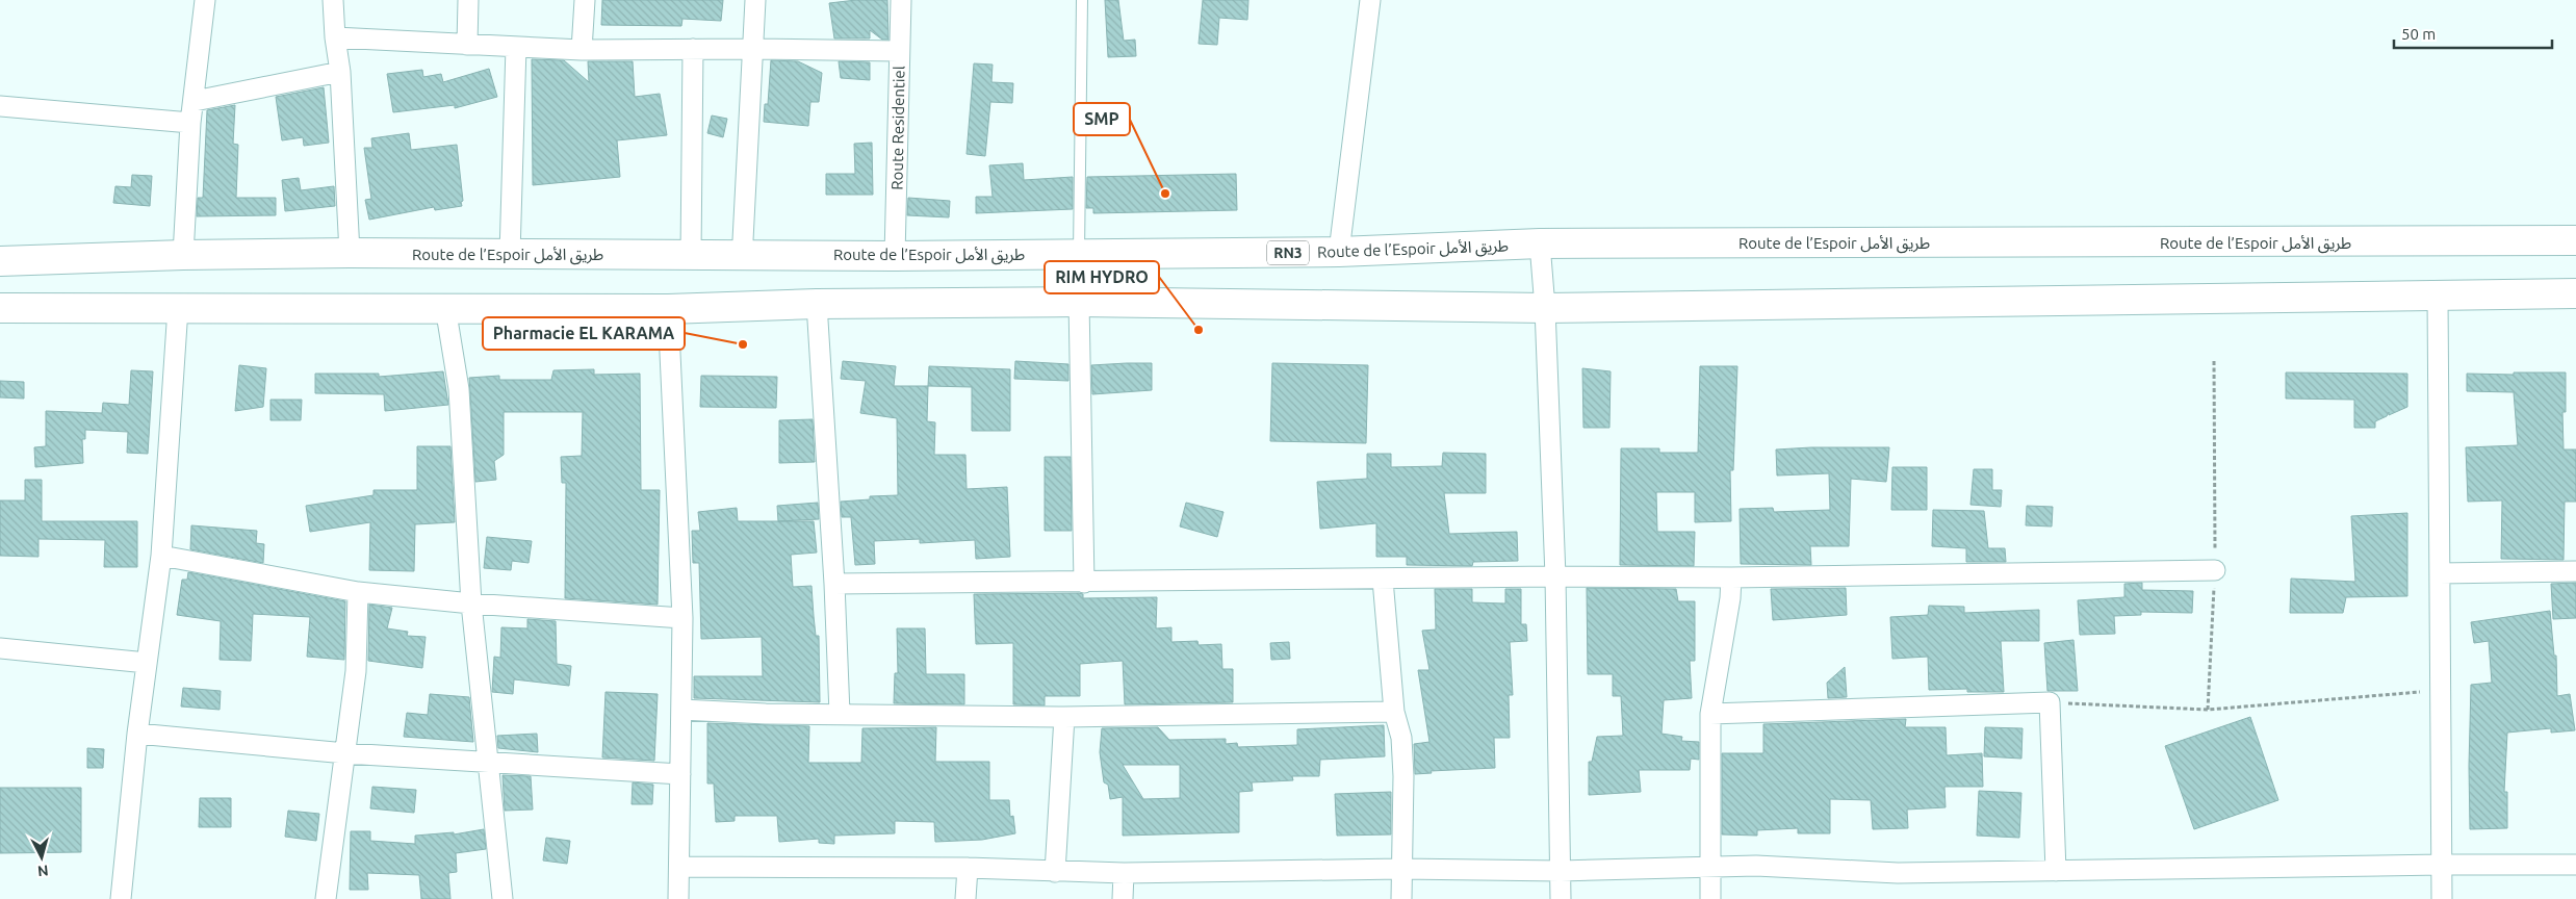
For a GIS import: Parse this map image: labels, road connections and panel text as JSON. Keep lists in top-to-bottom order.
{
  "streets": {
    "highway": ["Route de l’Espoir طريق الأمل", "RN3"],
    "street": ["Route Residentiel"]
  },
  "crossings": [
    ["Route Residentiel", "Route de l’Espoir طريق الأمل"]
  ],
  "places": ["SMP", "RIM HYDRO", "Pharmacie EL KARAMA"],
  "scale_bar": "50 m",
  "north": "bottom"
}
